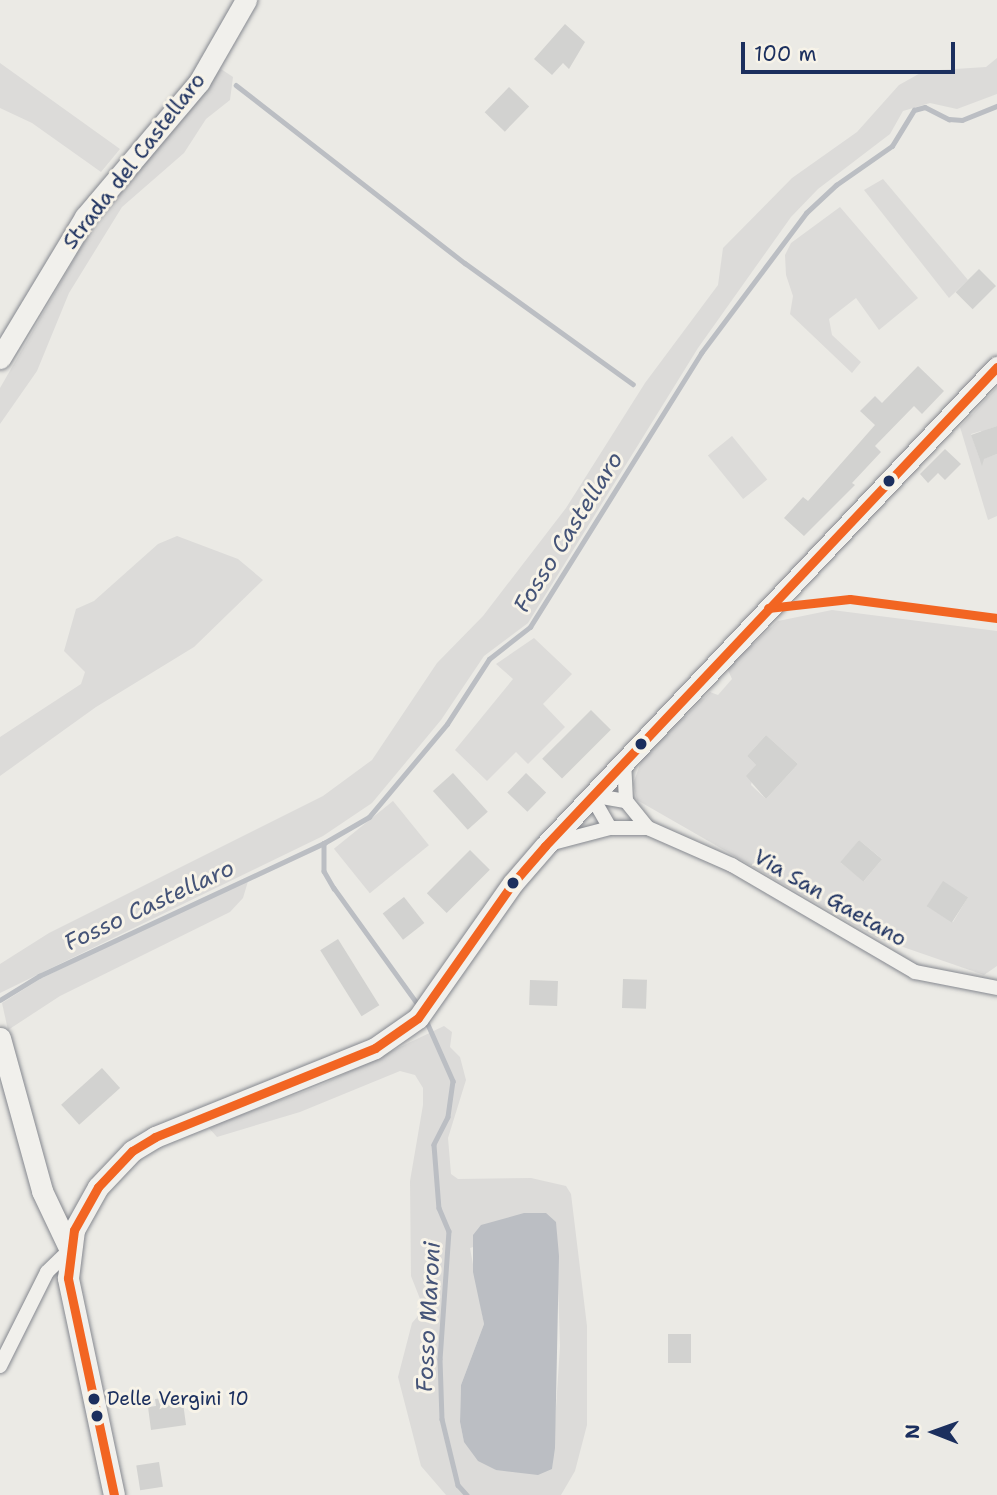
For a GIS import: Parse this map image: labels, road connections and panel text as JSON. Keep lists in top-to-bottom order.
{
  "streets": {
    "main road": ["Strada del Castellaro"],
    "street": ["Via San Gaetano"]
  },
  "water": ["Fosso Castellaro", "Fosso Maroni"],
  "places": ["Delle Vergini 10"],
  "scale_bar": "100 m",
  "north": "left"
}
